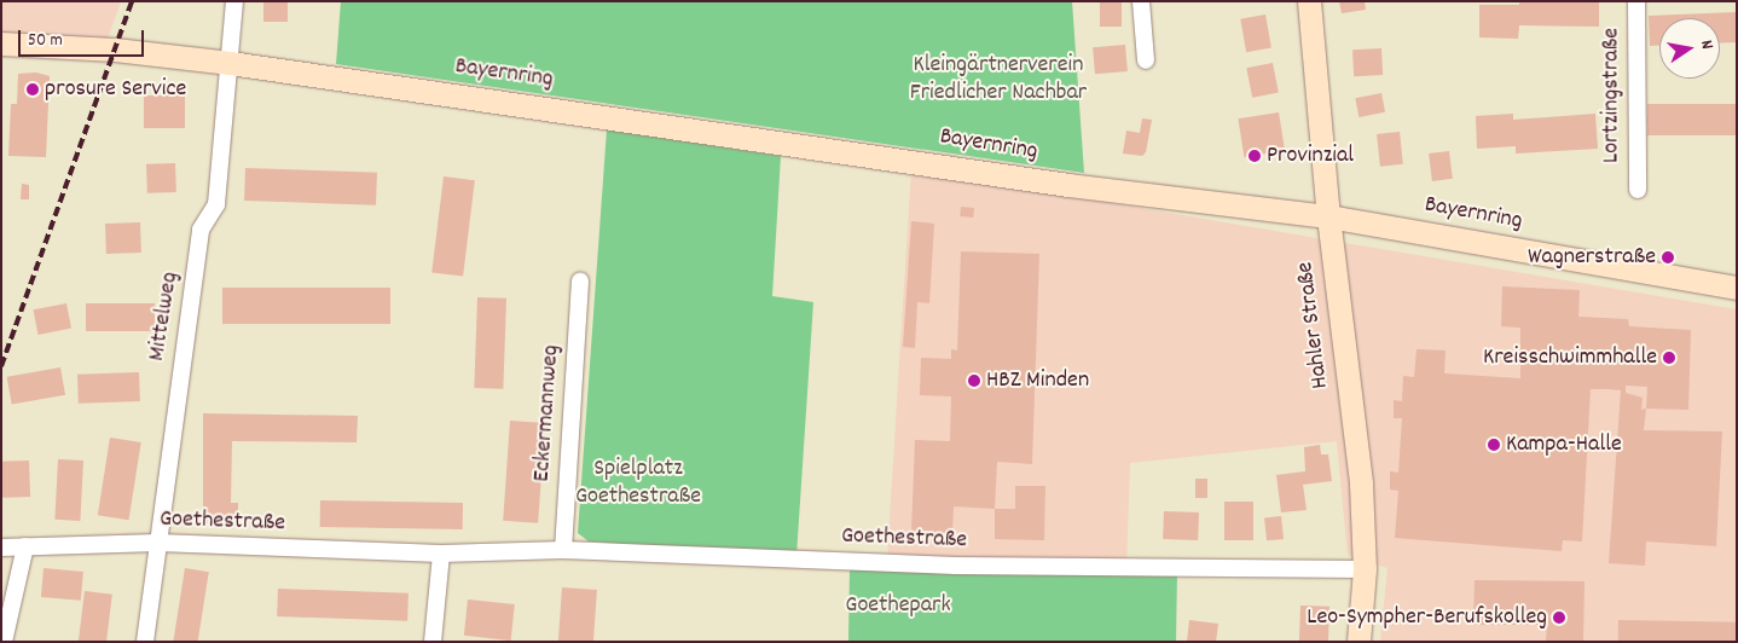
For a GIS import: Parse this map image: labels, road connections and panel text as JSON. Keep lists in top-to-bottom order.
{
  "streets": {
    "street": [
      "Bayernring",
      "Lortzingstraße",
      "Mittelweg",
      "Hahler Straße",
      "Eckermannweg",
      "Goethestraße"
    ]
  },
  "crossings": [
    ["Bayernring", "Mittelweg"],
    ["Bayernring", "Hahler Straße"],
    ["Mittelweg", "Goethestraße"],
    ["Hahler Straße", "Goethestraße"],
    ["Eckermannweg", "Goethestraße"]
  ],
  "parks": ["Kleingärtnerverein Friedlicher Nachbar", "Spielplatz Goethestraße", "Goethepark"],
  "places": [
    "prosure Service",
    "Provinzial",
    "Wagnerstraße",
    "Kreisschwimmhalle",
    "HBZ Minden",
    "Kampa-Halle",
    "Leo-Sympher-Berufskolleg"
  ],
  "scale_bar": "50 m",
  "north": "right"
}
